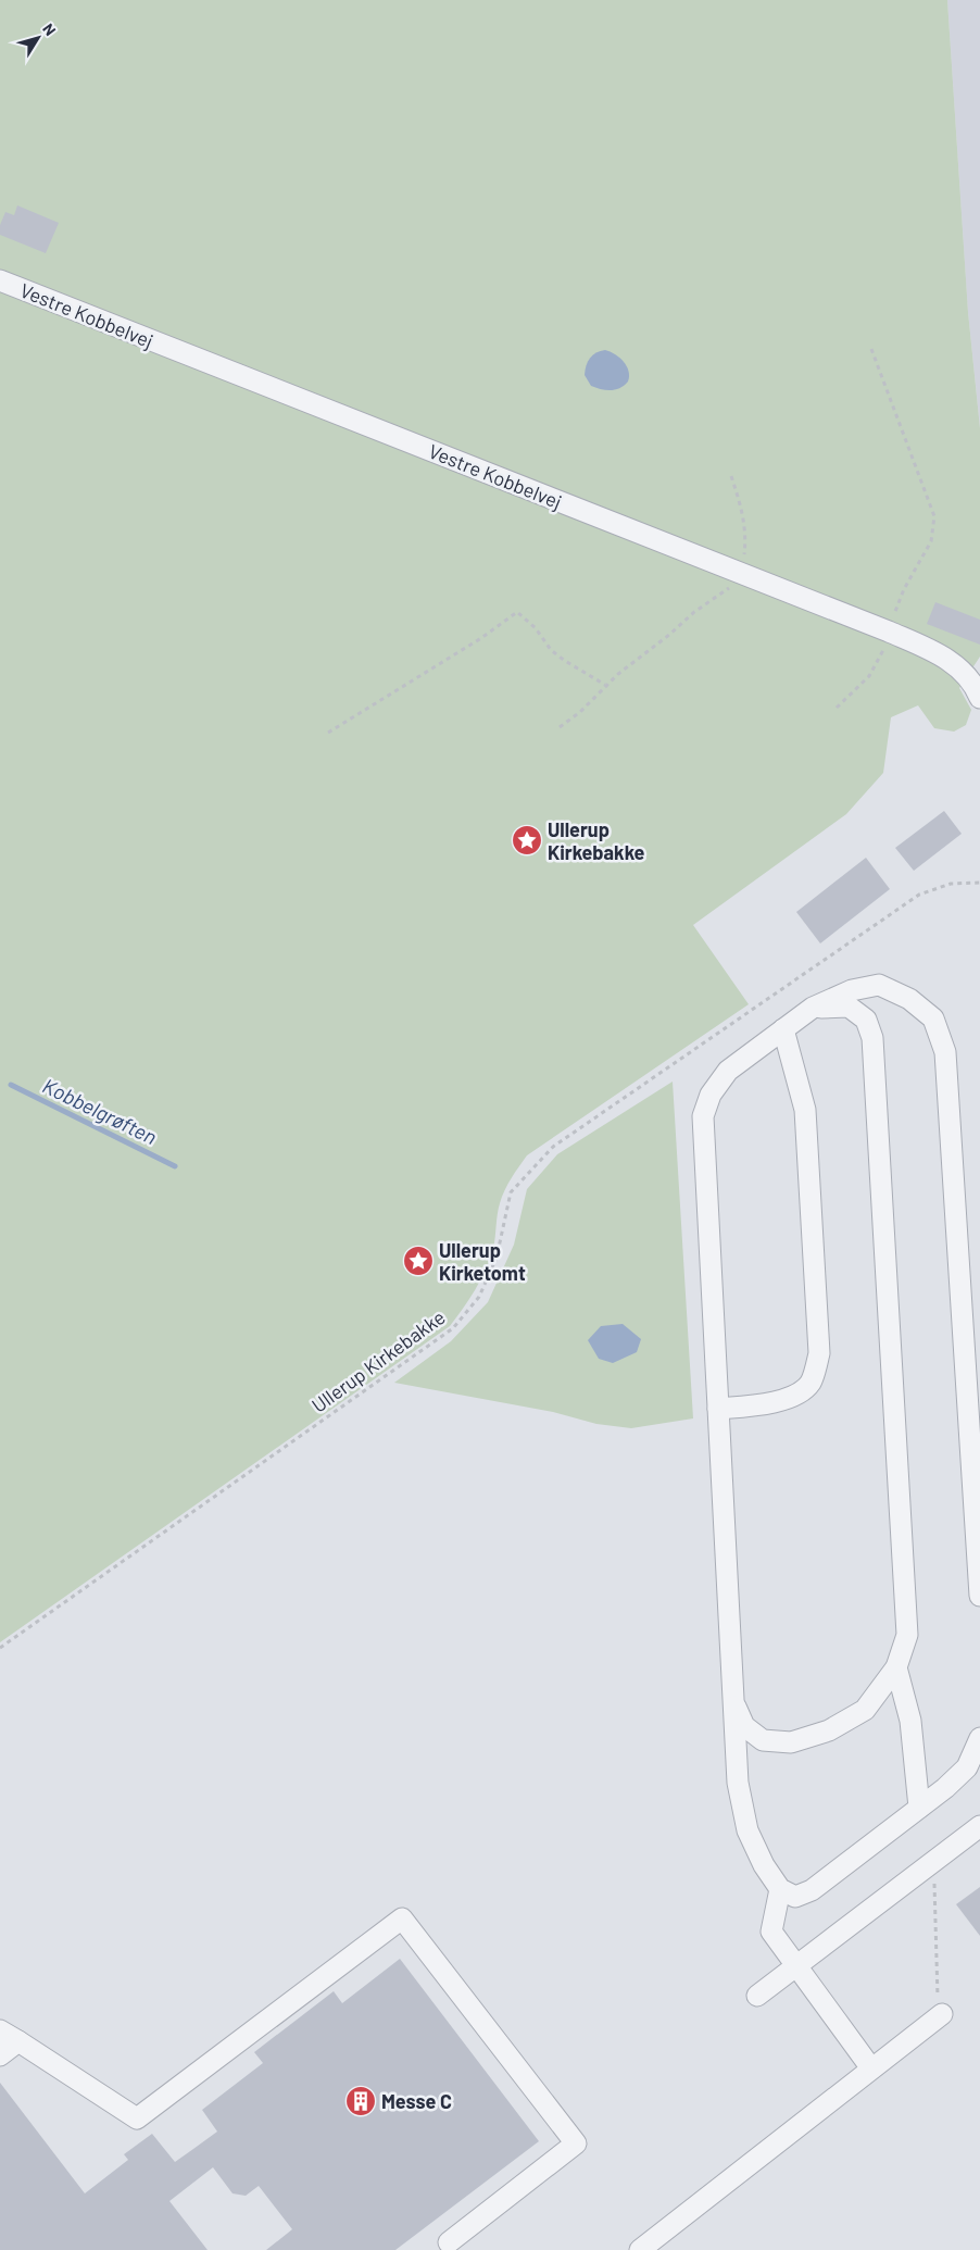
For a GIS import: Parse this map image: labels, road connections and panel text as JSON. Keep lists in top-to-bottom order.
{
  "streets": {
    "street": ["Vestre Kobbelvej"],
    "path": ["Ullerup Kirkebakke"]
  },
  "water": ["Kobbelgrøften"],
  "places": {
    "place": ["Ullerup Kirkebakke", "Ullerup Kirketomt"],
    "building": ["Messe C"]
  },
  "north": "top right"
}
